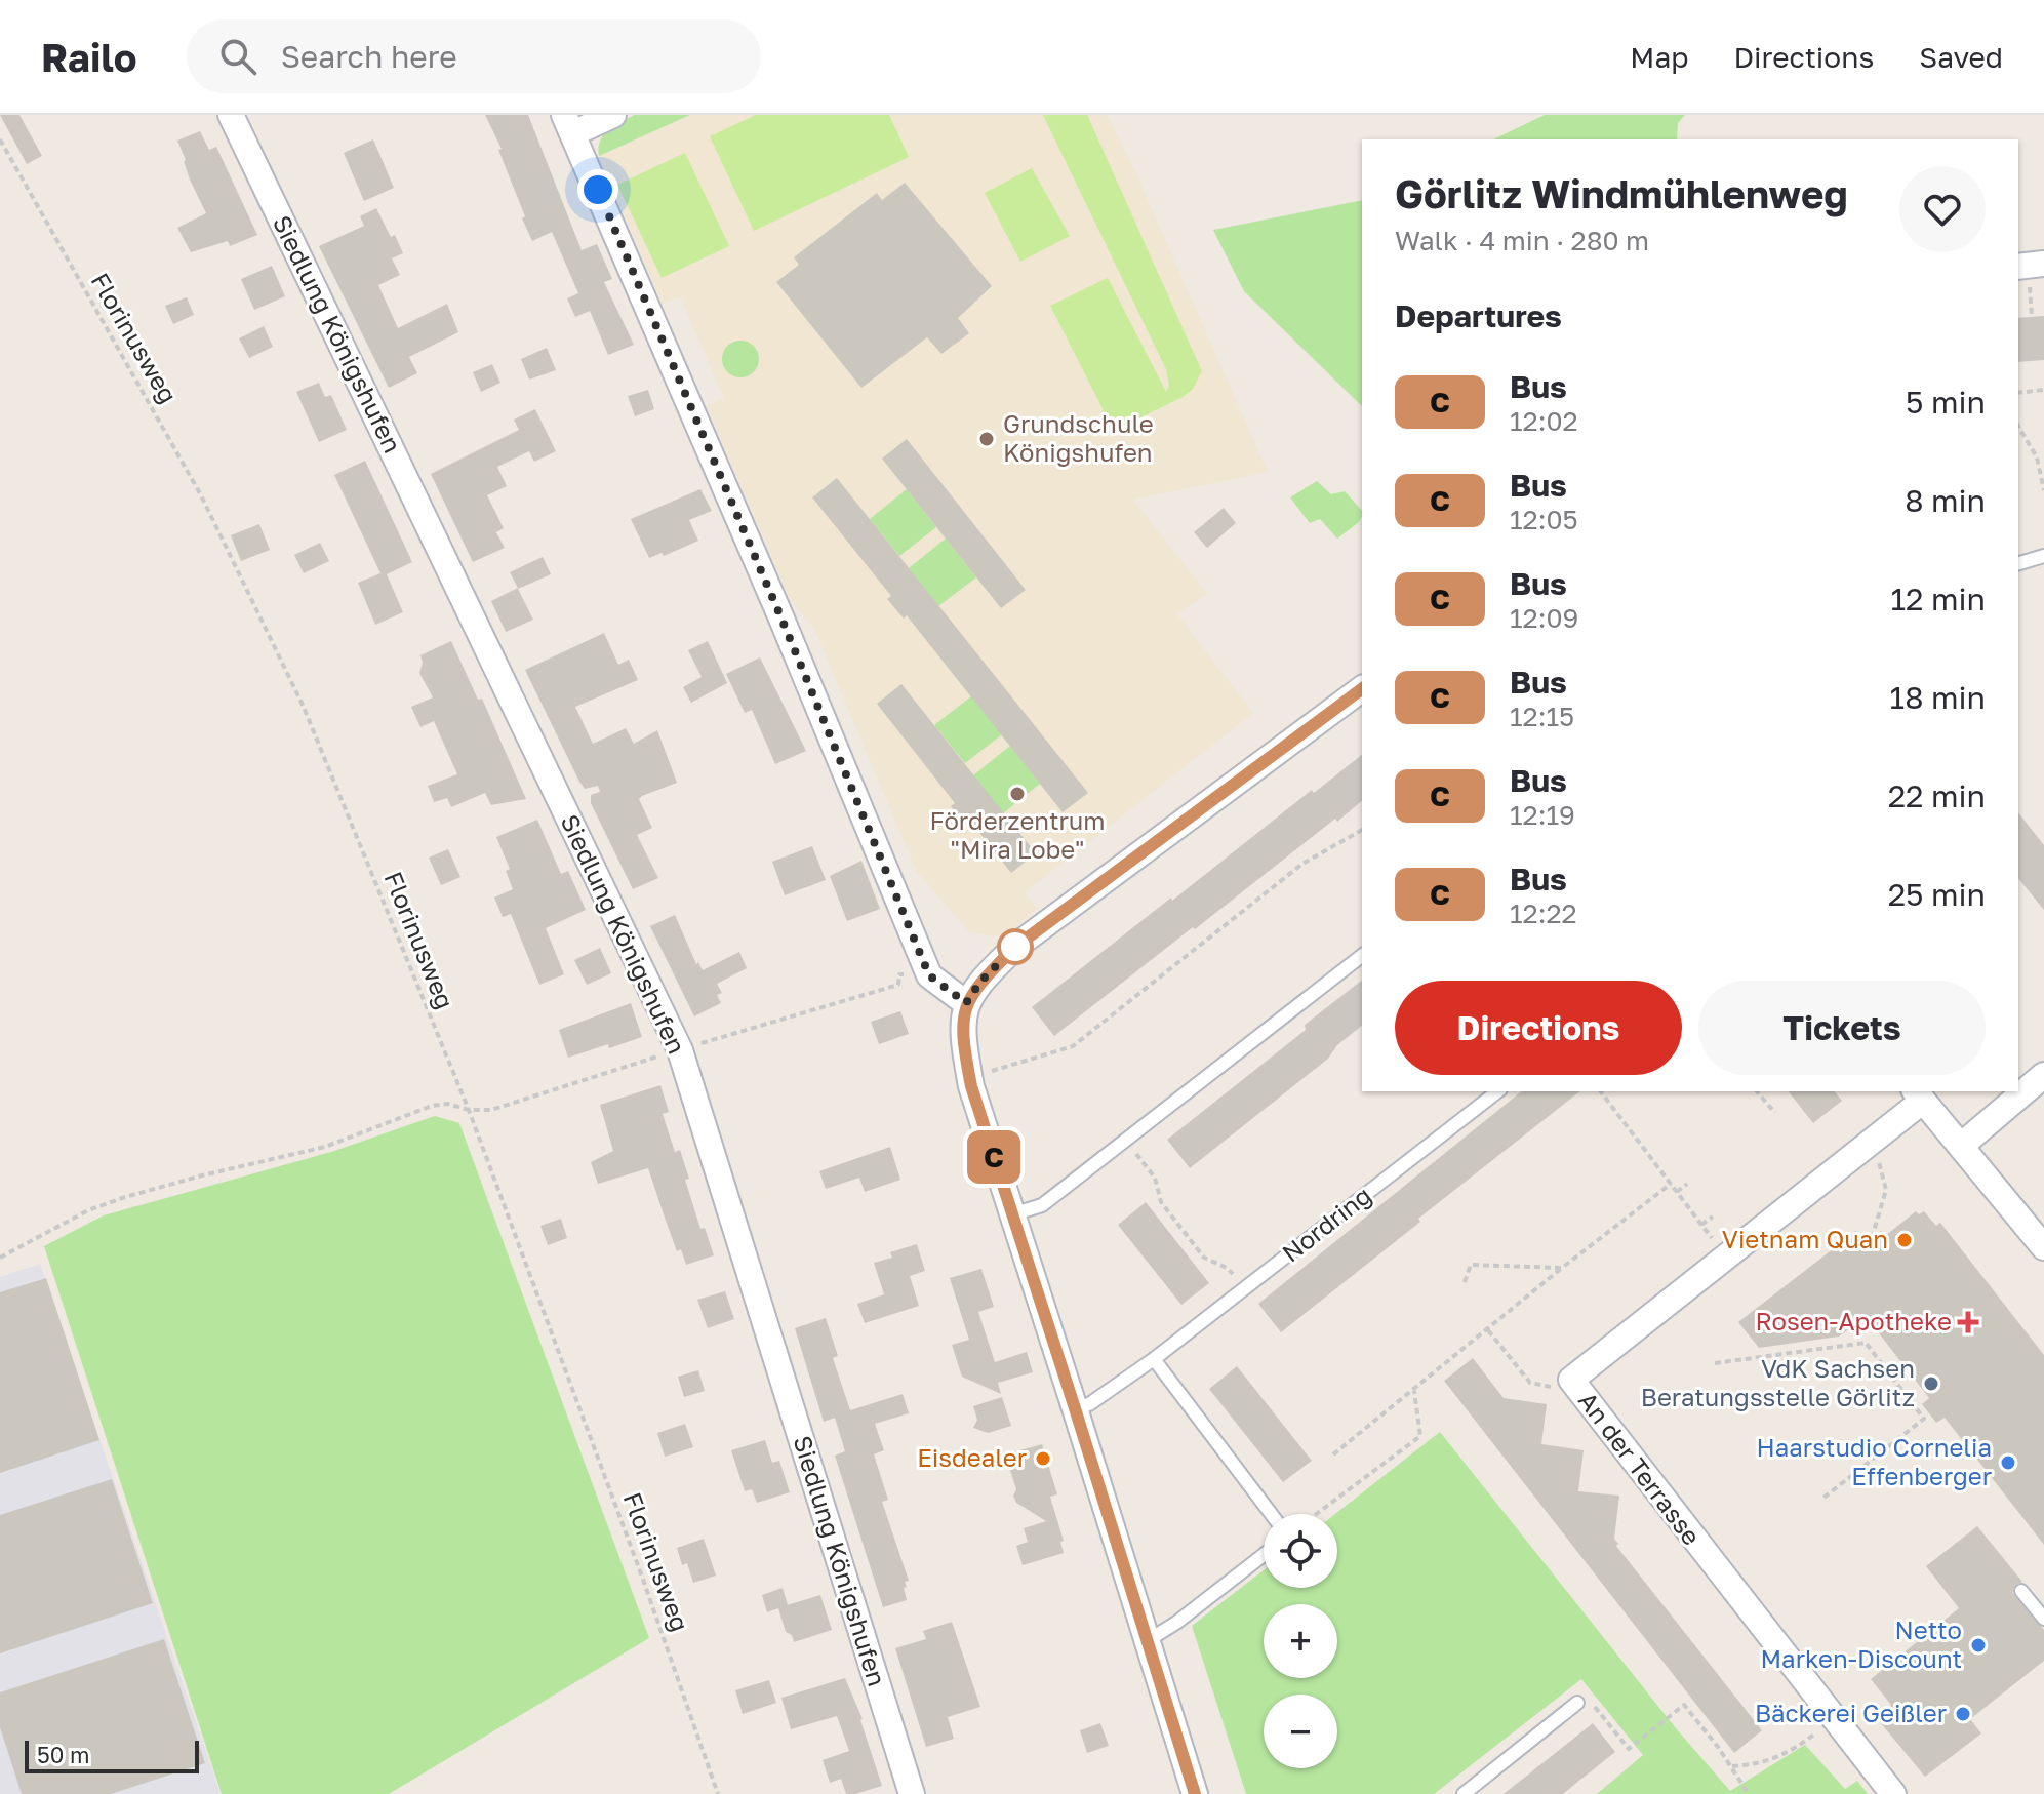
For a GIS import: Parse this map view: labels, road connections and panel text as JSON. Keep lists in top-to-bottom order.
{
  "streets": {
    "street": ["Siedlung Königshufen", "An der Terrasse"],
    "lane": ["Nordring"],
    "path": ["Florinusweg"]
  },
  "places": {
    "other": [
      "Grundschule Königshufen",
      "Förderzentrum \"Mira Lobe\"",
      "Vietnam Quan",
      "VdK Sachsen Beratungsstelle Görlitz",
      "Eisdealer",
      "Haarstudio Cornelia Effenberger",
      "Netto Marken-Discount",
      "Bäckerei Geißler"
    ],
    "health": ["Rosen-Apotheke"]
  },
  "lines": ["bus line C"],
  "scale_bar": "50 m",
  "page": {
    "header": "Railo",
    "search": "Search here",
    "nav": ["Map", "Directions", "Saved"],
    "on_map": "C",
    "heading": [
      ["Görlitz Windmühlenweg", "Walk · 4 min · 280 m"],
      "Departures"
    ],
    "list": [
      {
        "mark": "C",
        "name": "Bus",
        "note": "12:02",
        "value": "5 min"
      },
      {
        "mark": "C",
        "name": "Bus",
        "note": "12:05",
        "value": "8 min"
      },
      {
        "mark": "C",
        "name": "Bus",
        "note": "12:09",
        "value": "12 min"
      },
      {
        "mark": "C",
        "name": "Bus",
        "note": "12:15",
        "value": "18 min"
      },
      {
        "mark": "C",
        "name": "Bus",
        "note": "12:19",
        "value": "22 min"
      },
      {
        "mark": "C",
        "name": "Bus",
        "note": "12:22",
        "value": "25 min"
      }
    ],
    "buttons": ["Directions", "Tickets"],
    "map_buttons": ["+", "−"],
    "scale": "50 m"
  }
}
